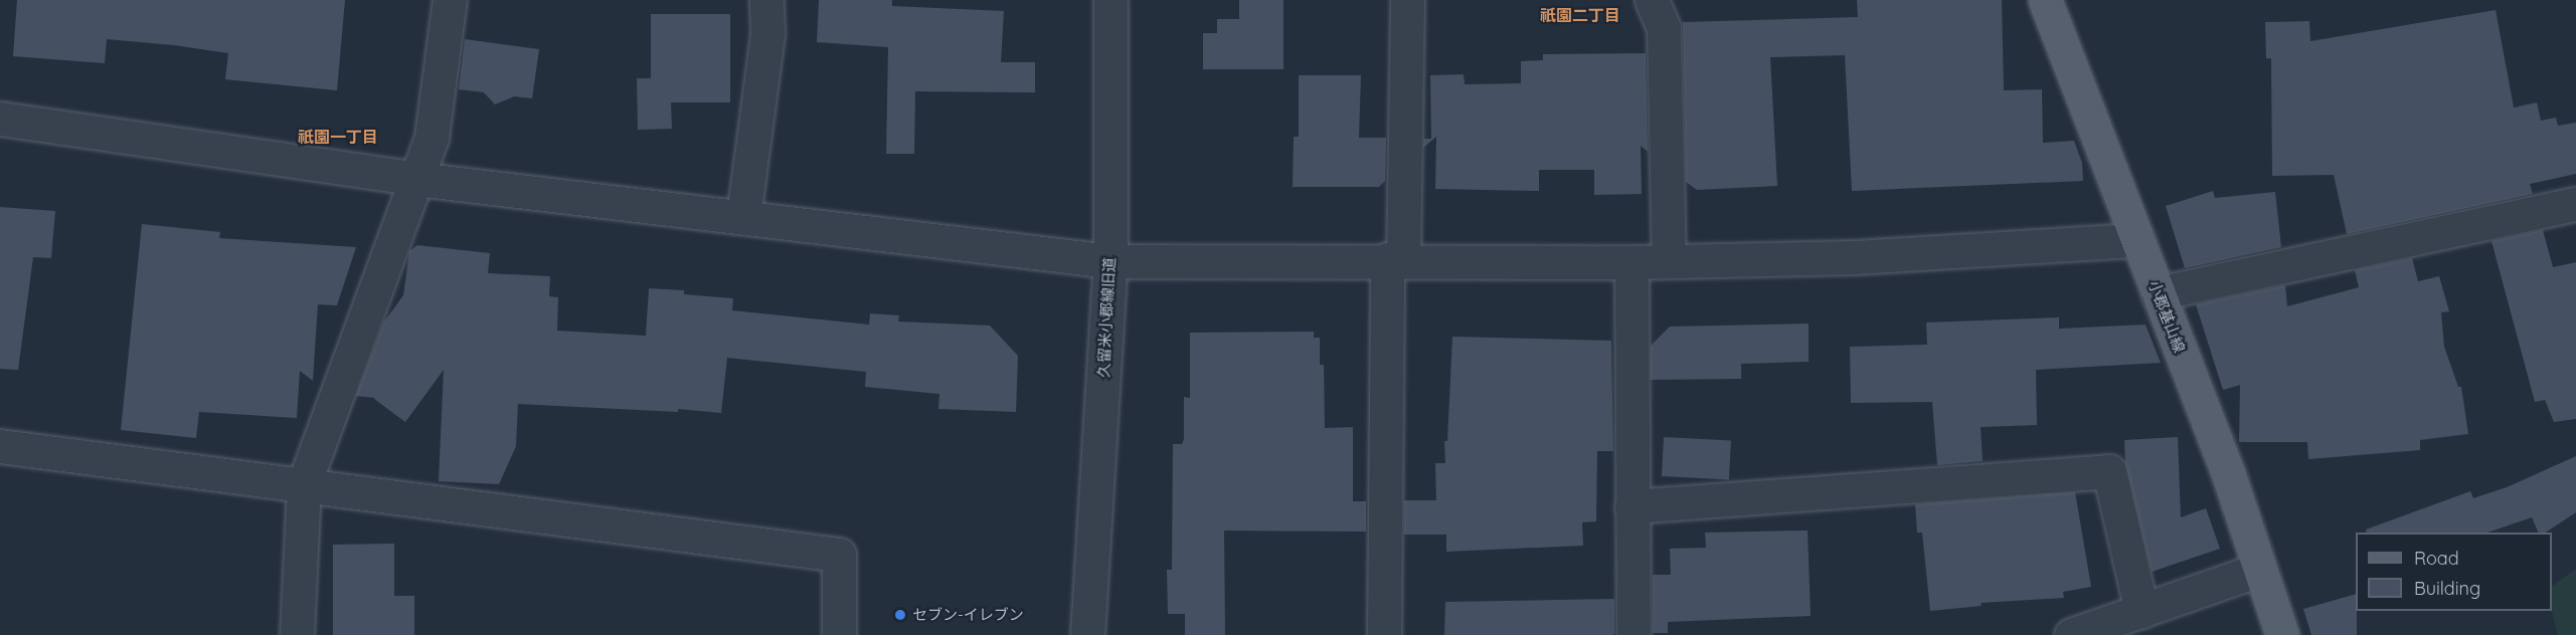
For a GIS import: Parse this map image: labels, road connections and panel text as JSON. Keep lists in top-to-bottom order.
{
  "streets": {
    "main road": ["小郡基山線"],
    "street": ["久留米小郡線旧道"]
  },
  "districts": ["祇園二丁目", "祇園一丁目"],
  "places": ["セブン-イレブン"],
  "legend": ["Road", "Building"]
}
